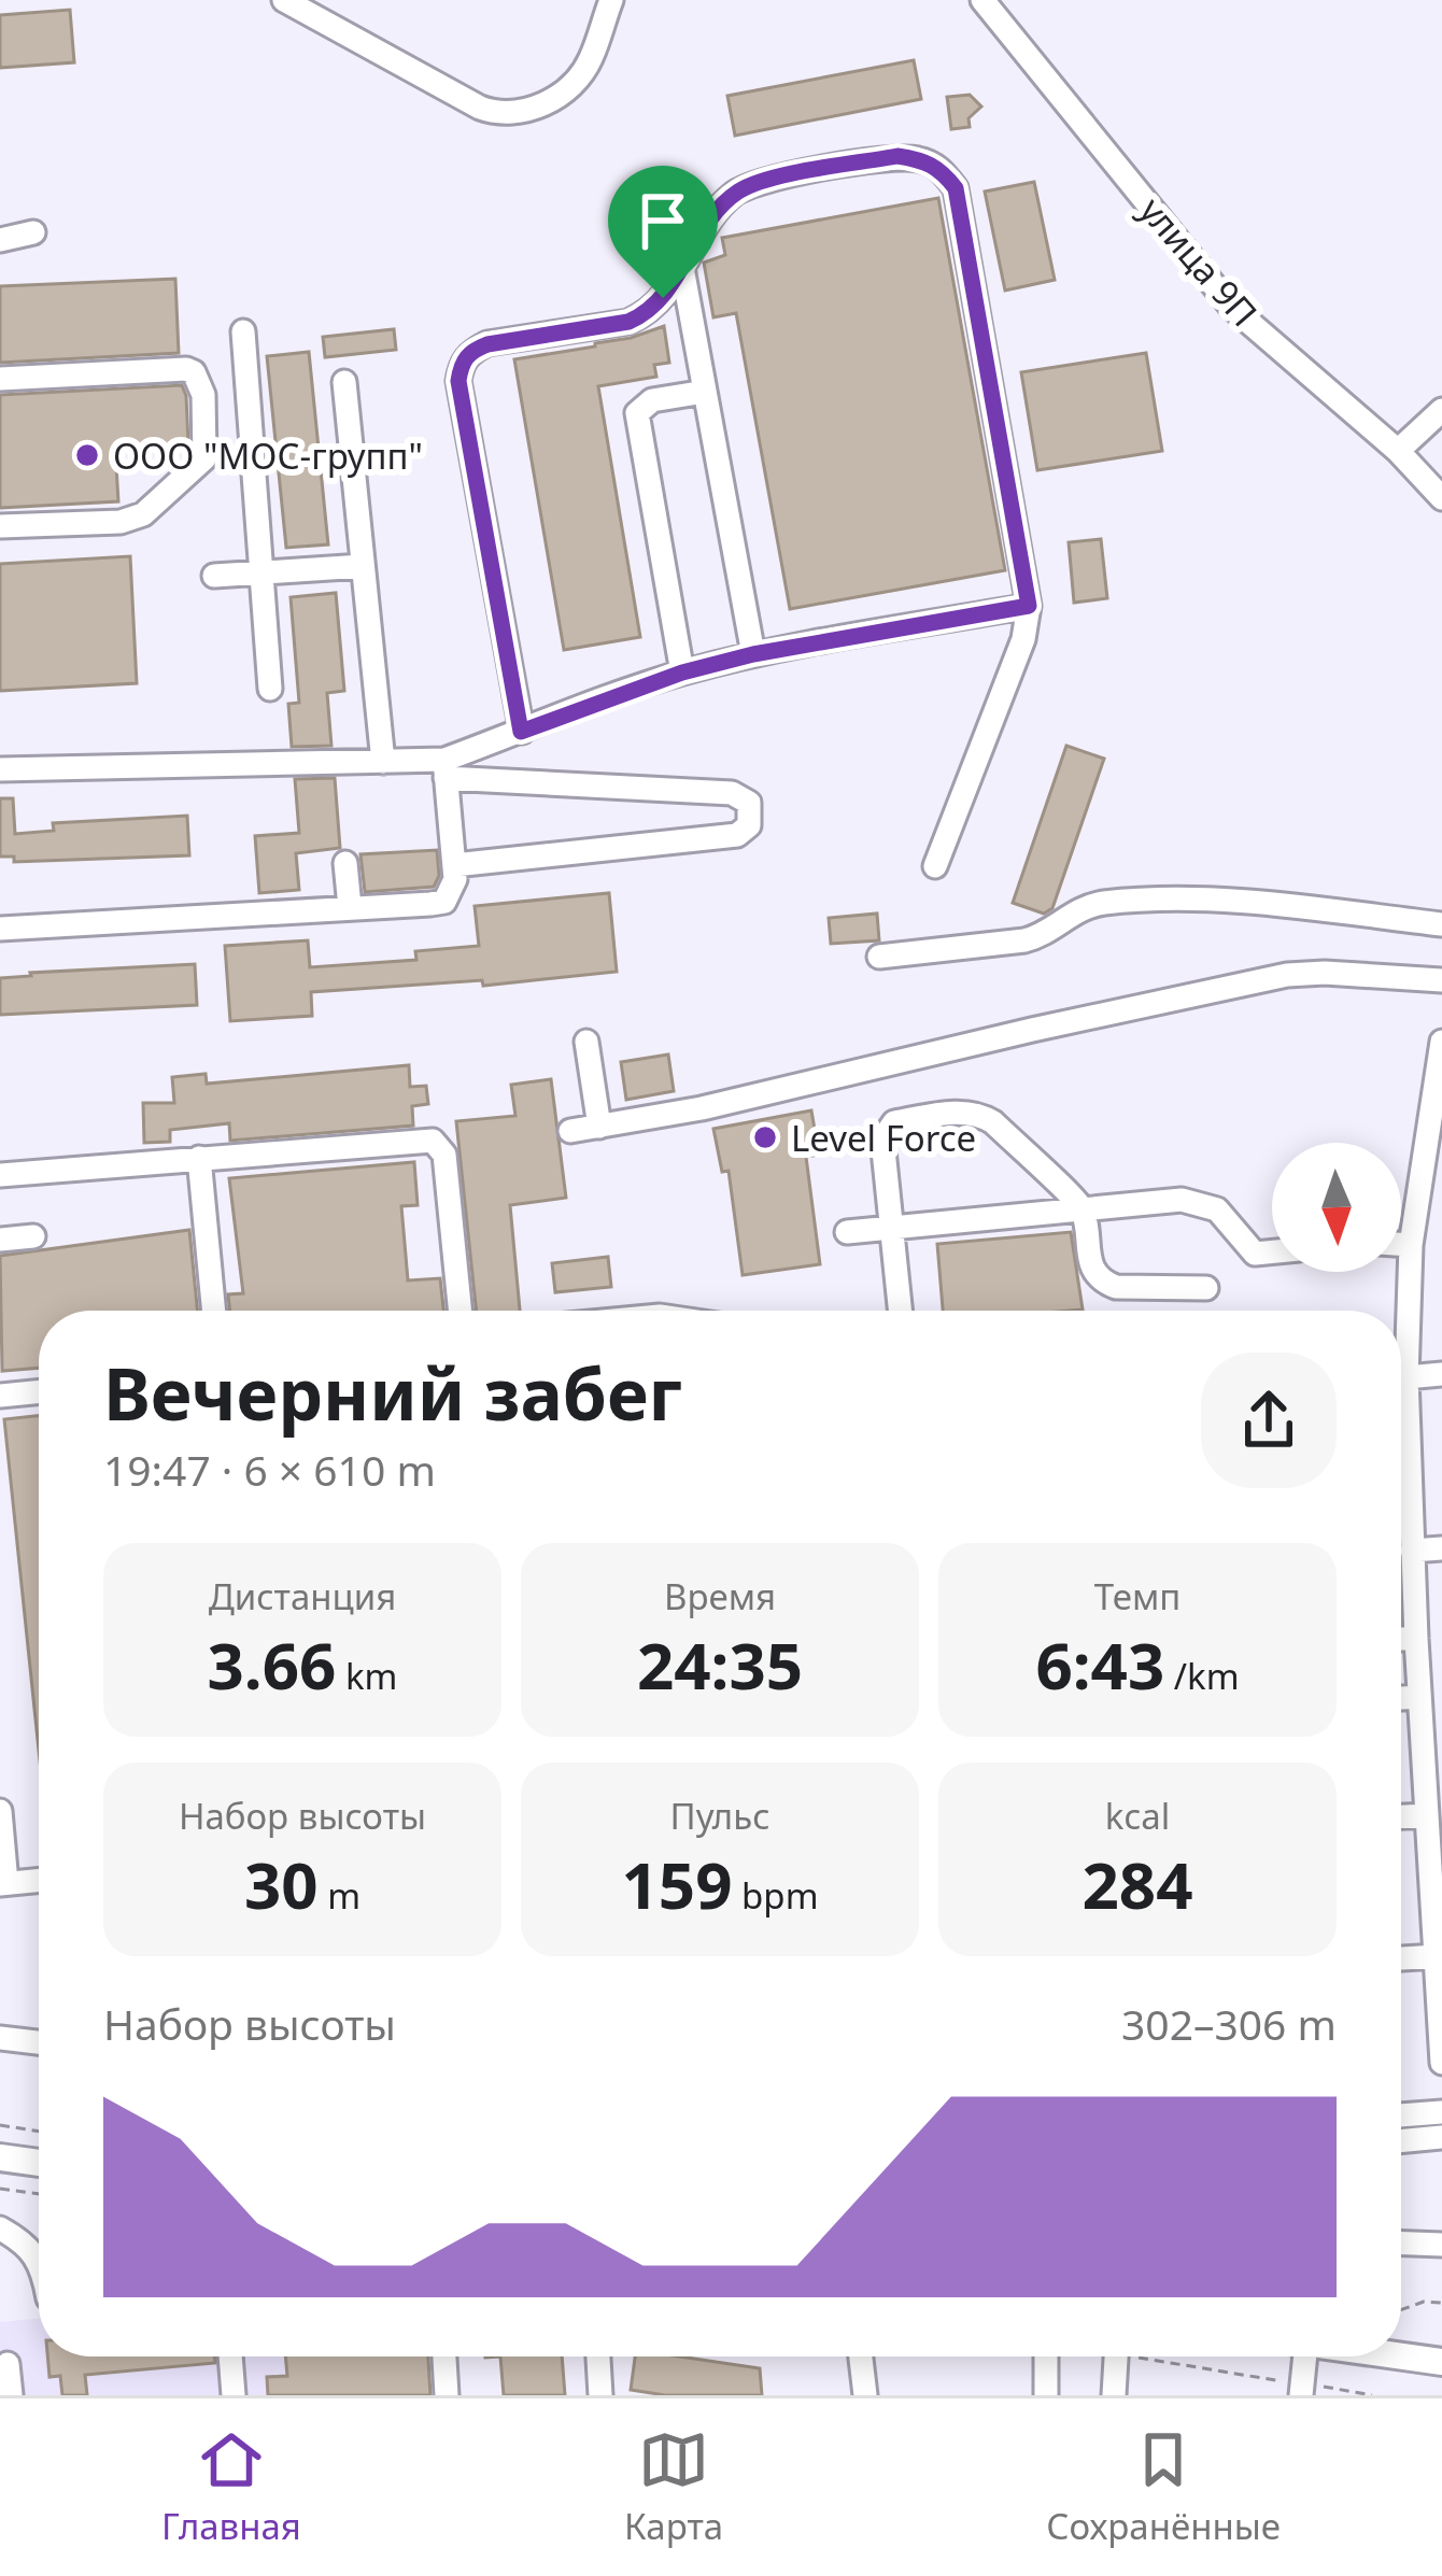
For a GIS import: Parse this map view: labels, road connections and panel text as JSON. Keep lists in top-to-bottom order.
{
  "streets": {
    "street": ["улица 9П"]
  },
  "places": ["ООО \"МОС-групп\"", "Level Force"],
  "north": "bottom",
  "page": {
    "heading": ["Вечерний забег", "19:47 · 6 × 610 m"],
    "stats": [
      ["Дистанция", "3.66 km"],
      ["Время", "24:35"],
      ["Темп", "6:43 /km"],
      ["Набор высоты", "30 m"],
      ["Пульс", "159 bpm"],
      ["kcal", "284"]
    ],
    "chart": ["Набор высоты", "302–306 m"],
    "tabs": ["Главная", "Карта", "Сохранённые"]
  }
}
